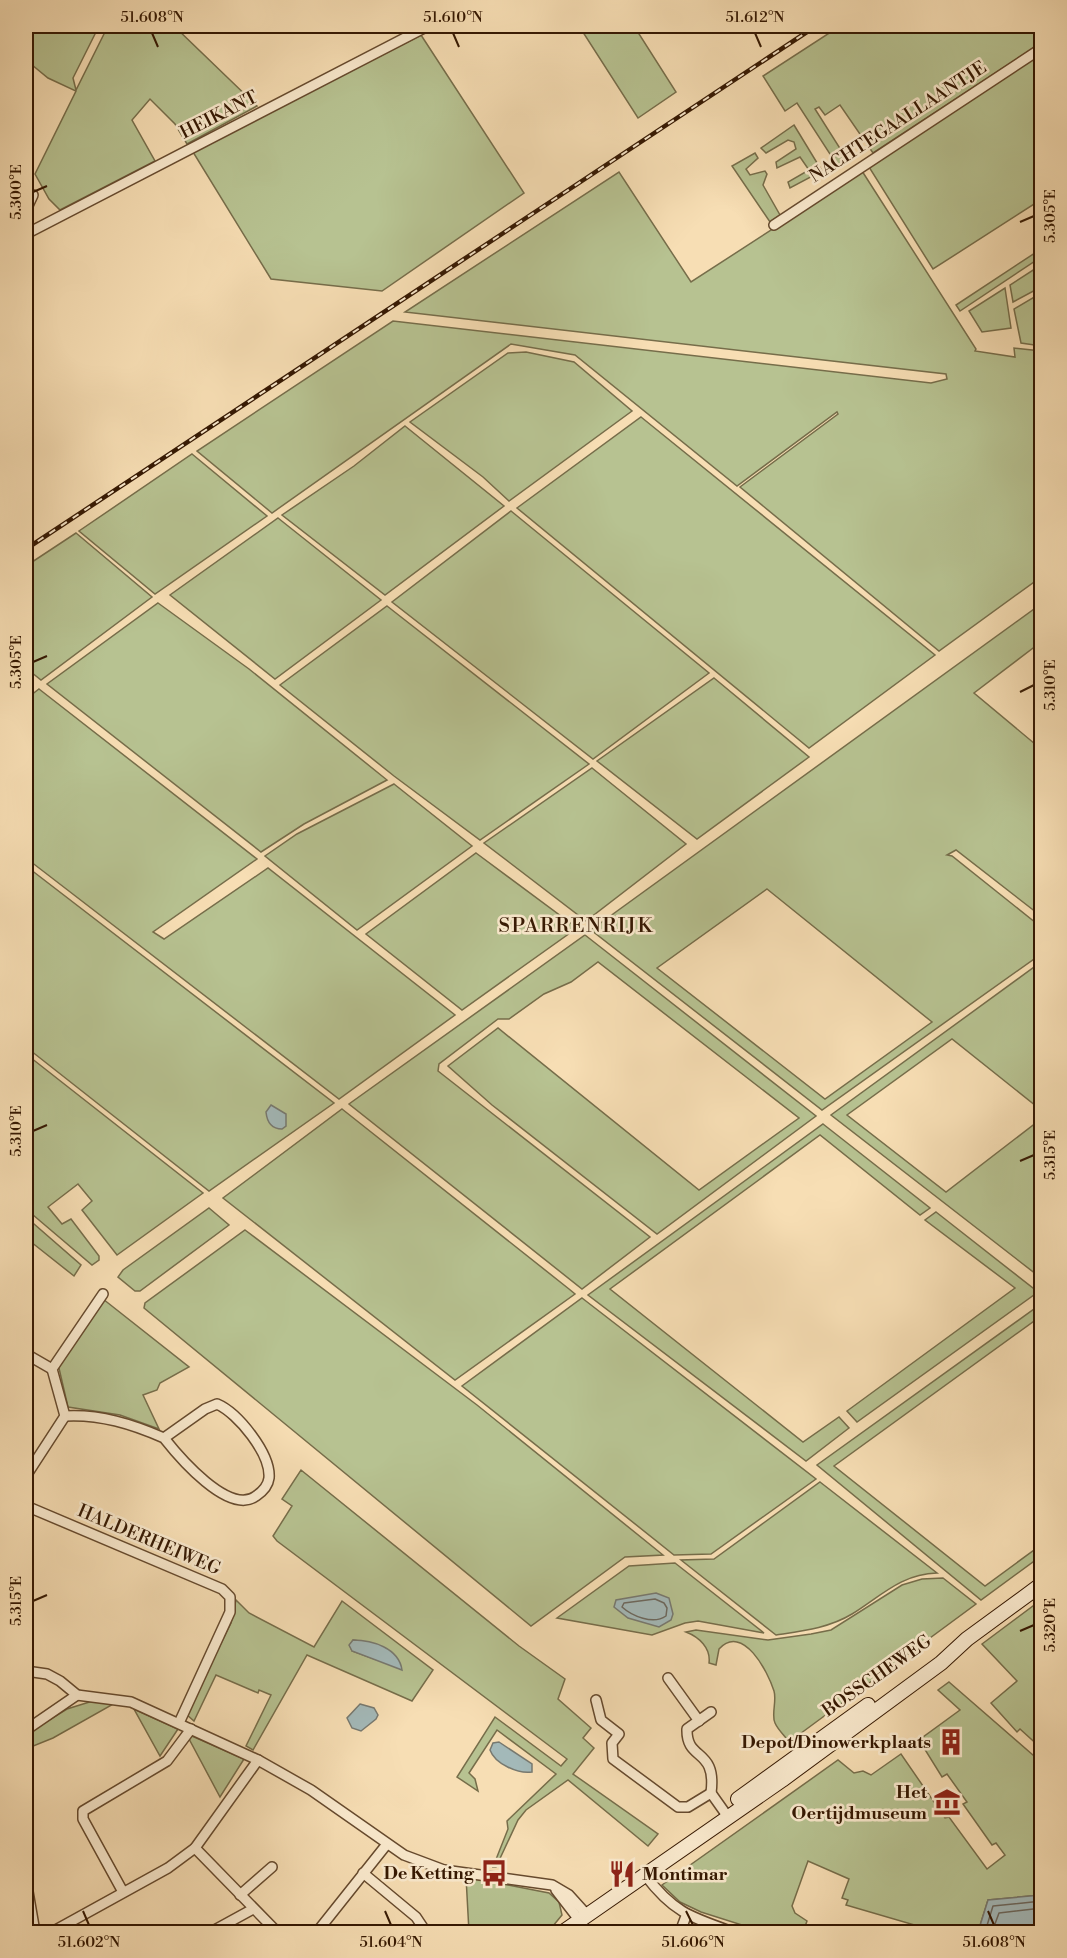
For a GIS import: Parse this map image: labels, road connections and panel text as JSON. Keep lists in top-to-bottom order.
{
  "streets": {
    "main road": ["BOSSCHEWEG"],
    "street": ["HEIKANT", "NACHTEGAALLAANTJE", "HALDERHEIWEG"]
  },
  "districts": ["SPARRENRIJK"],
  "places": {
    "building": ["Depot/Dinowerkplaats"],
    "museum": ["Het Oertijdmuseum"],
    "bus stop": ["De Ketting"],
    "restaurant": ["Montimar"]
  },
  "coordinates": [
    "51.608°N",
    "51.610°N",
    "51.612°N",
    "5.300°E",
    "5.305°E",
    "5.310°E",
    "5.315°E",
    "5.320°E",
    "51.602°N",
    "51.604°N",
    "51.606°N"
  ]
}
